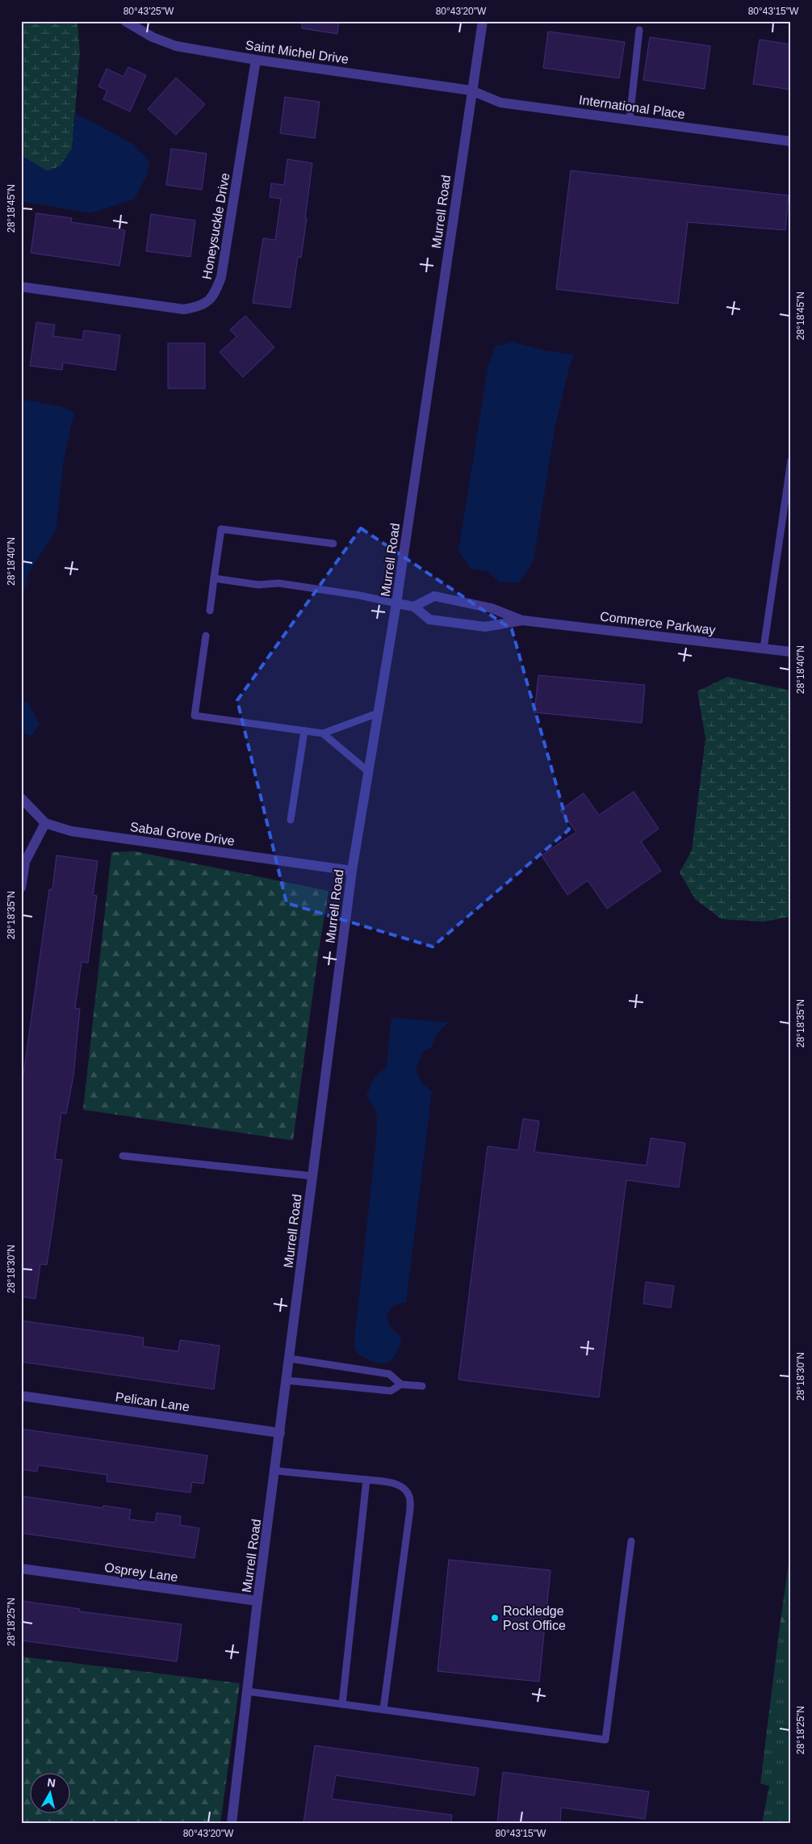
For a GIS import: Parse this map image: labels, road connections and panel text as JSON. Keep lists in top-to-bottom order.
{
  "streets": {
    "street": [
      "Saint Michel Drive",
      "International Place",
      "Murrell Road",
      "Honeysuckle Drive",
      "Commerce Parkway",
      "Sabal Grove Drive",
      "Pelican Lane",
      "Osprey Lane"
    ]
  },
  "crossings": [
    ["Saint Michel Drive", "International Place"],
    ["Saint Michel Drive", "Murrell Road"],
    ["Saint Michel Drive", "Honeysuckle Drive"],
    ["International Place", "Murrell Road"],
    ["Murrell Road", "Sabal Grove Drive"],
    ["Murrell Road", "Pelican Lane"],
    ["Murrell Road", "Osprey Lane"]
  ],
  "places": ["Rockledge Post Office"],
  "north": "top",
  "coordinates": [
    "80°43'25\"W",
    "80°43'20\"W",
    "80°43'15\"W",
    "28°18'45\"N",
    "28°18'40\"N",
    "28°18'35\"N",
    "28°18'30\"N",
    "28°18'25\"N"
  ]
}
